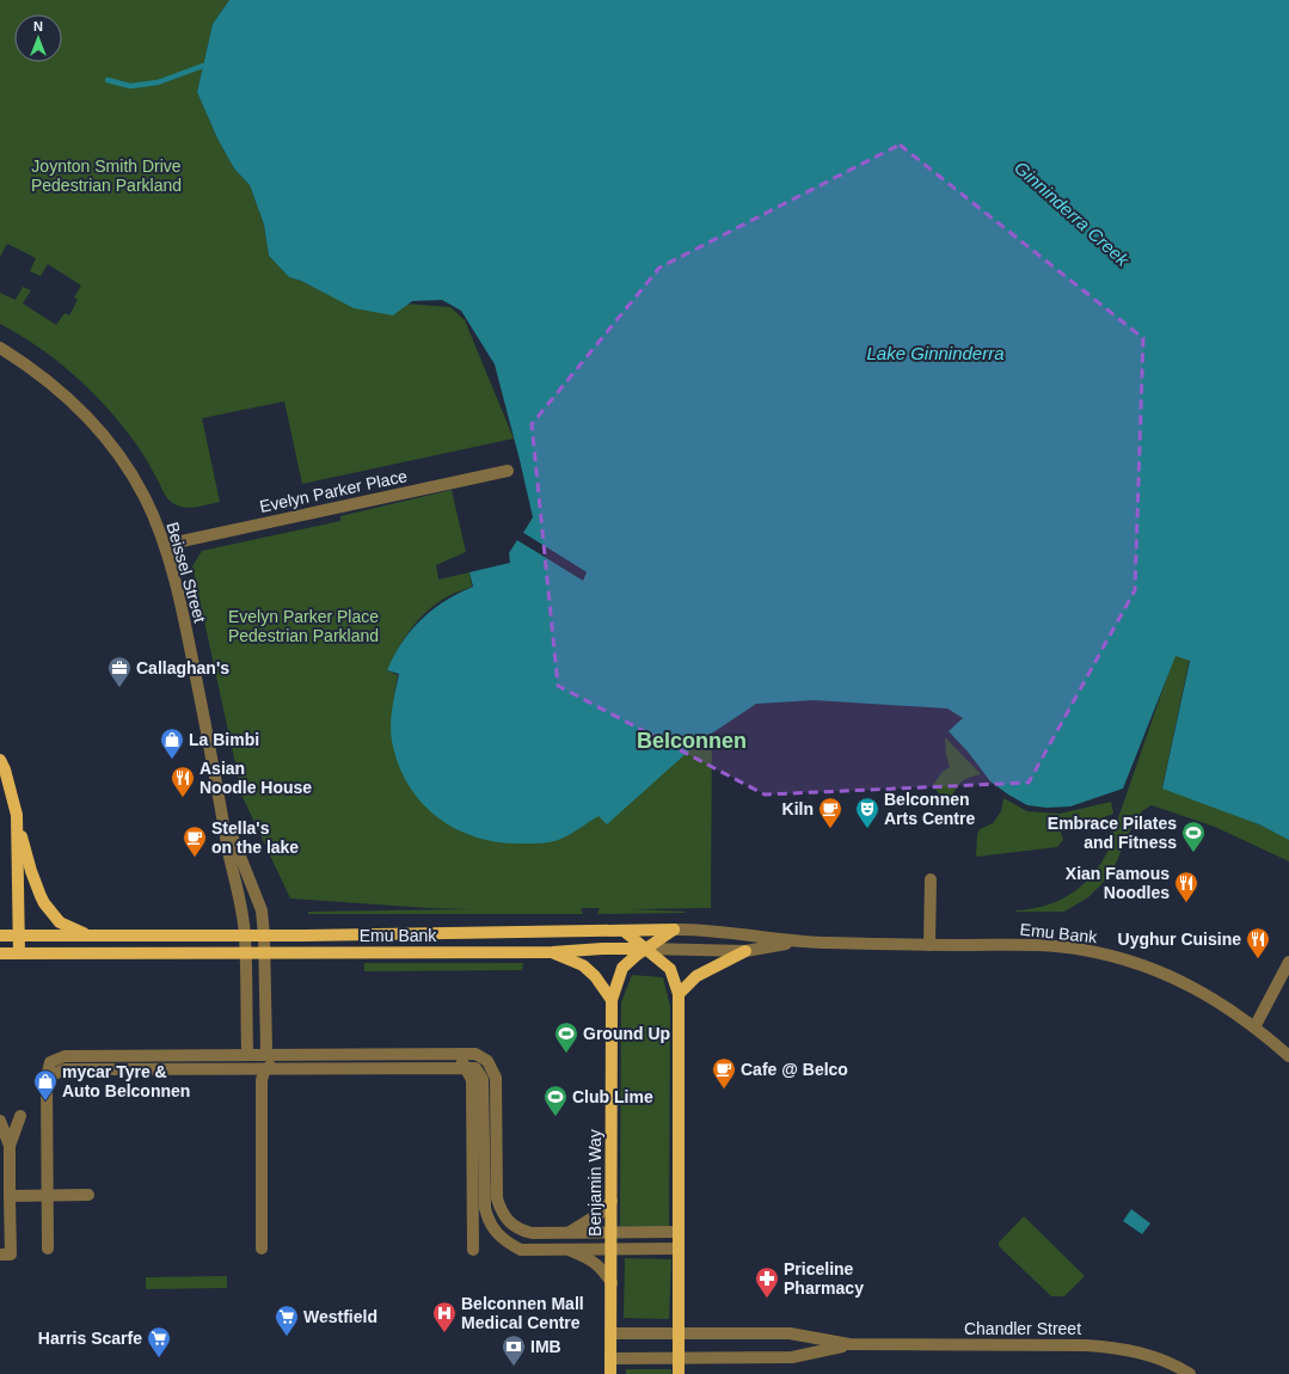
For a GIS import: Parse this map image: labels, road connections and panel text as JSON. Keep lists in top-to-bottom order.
{
  "streets": {
    "main road": ["Emu Bank", "Benjamin Way"],
    "street": ["Evelyn Parker Place", "Beissel Street", "Chandler Street"]
  },
  "crossings": [
    ["Evelyn Parker Place", "Beissel Street"],
    ["Beissel Street", "Emu Bank"],
    ["Emu Bank", "Benjamin Way"],
    ["Benjamin Way", "Chandler Street"]
  ],
  "districts": ["Belconnen"],
  "water": ["Ginninderra Creek", "Lake Ginninderra"],
  "parks": ["Joynton Smith Drive Pedestrian Parkland", "Evelyn Parker Place Pedestrian Parkland"],
  "places": {
    "office": ["Callaghan's"],
    "shop": ["La Bimbi", "mycar Tyre & Auto Belconnen"],
    "restaurant": ["Asian Noodle House", "Xian Famous Noodles", "Uyghur Cuisine"],
    "cafe": ["Kiln", "Stella's on the lake", "Cafe @ Belco"],
    "theatre": ["Belconnen Arts Centre"],
    "sports": ["Embrace Pilates and Fitness", "Ground Up", "Club Lime"],
    "pharmacy": ["Priceline Pharmacy"],
    "hospital": ["Belconnen Mall Medical Centre"],
    "supermarket": ["Westfield", "Harris Scarfe"],
    "bank": ["IMB"]
  },
  "north": "top"
}
